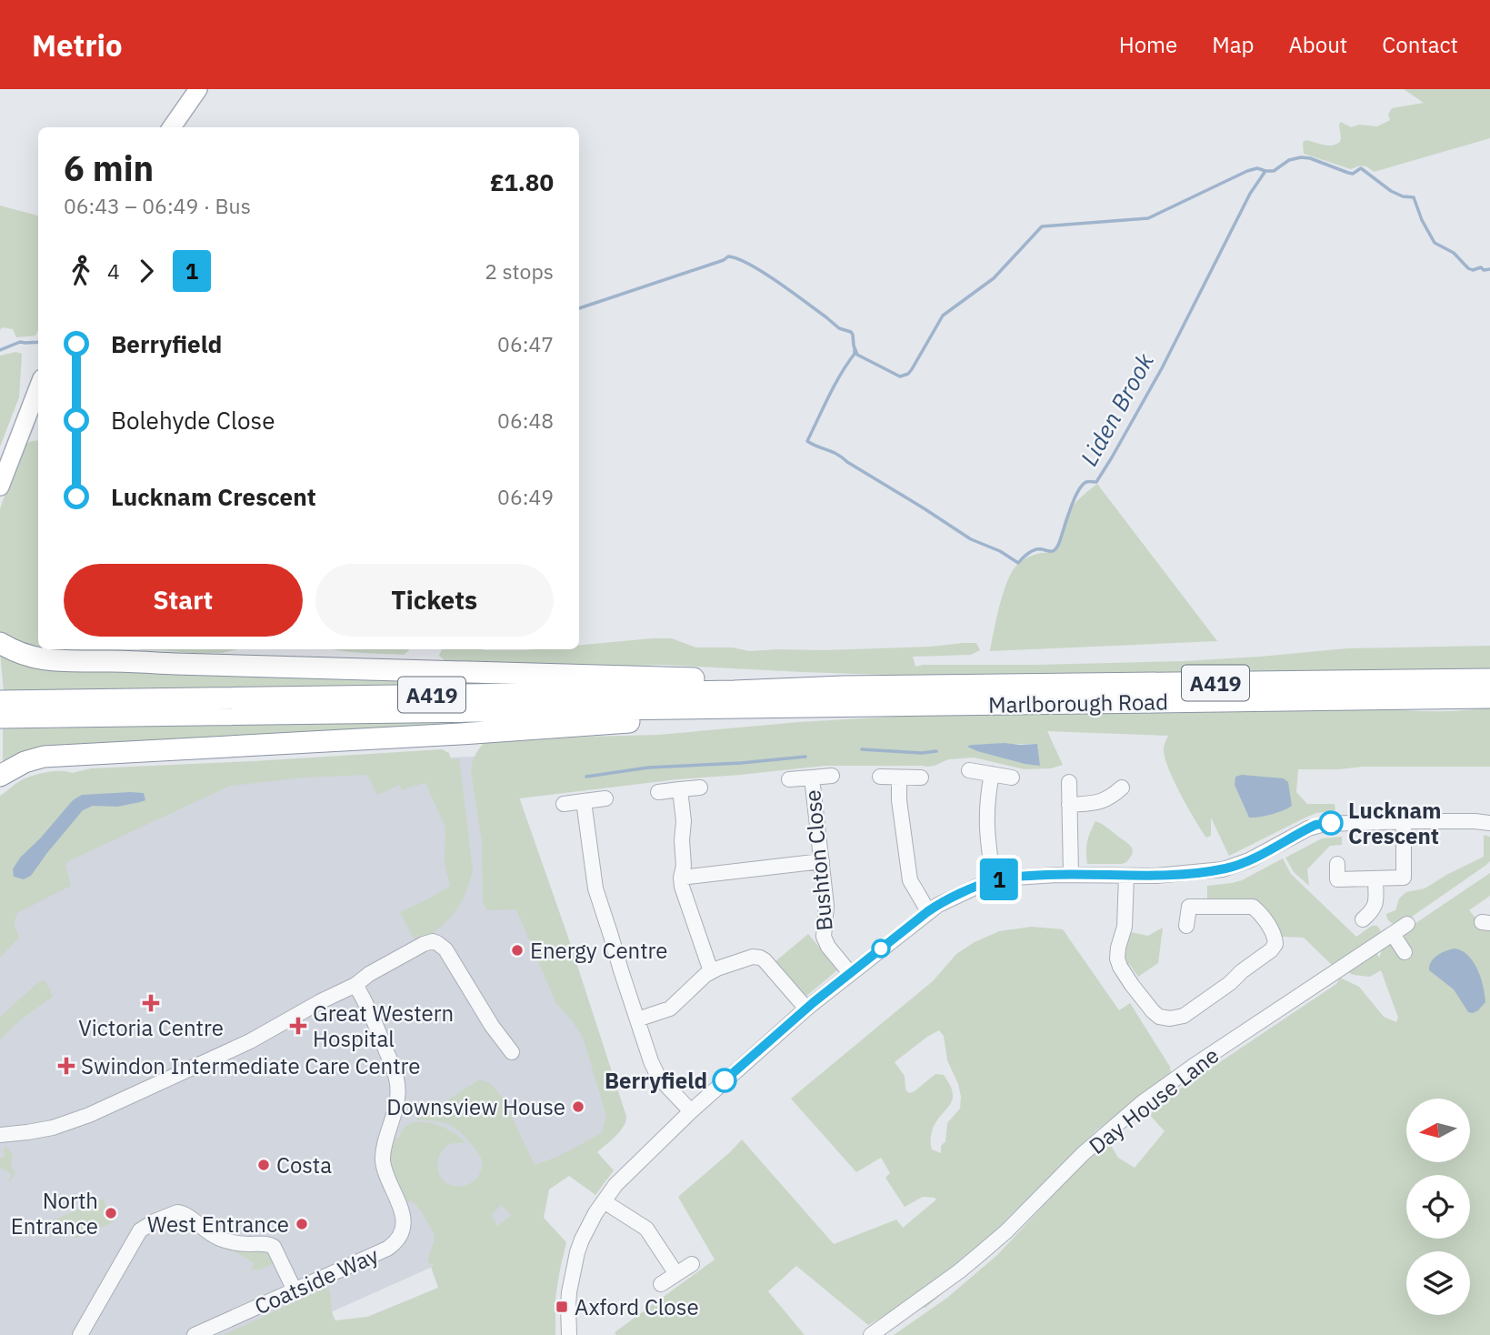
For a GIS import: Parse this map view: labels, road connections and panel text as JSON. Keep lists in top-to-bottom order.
{
  "streets": {
    "highway": ["A419", "Marlborough Road"],
    "street": ["Bushton Close", "Day House Lane", "Coatside Way"]
  },
  "crossings": [
    ["A419", "Marlborough Road"]
  ],
  "water": ["Liden Brook"],
  "places": {
    "other": [
      "Lucknam Crescent",
      "Energy Centre",
      "Berryfield",
      "Downsview House",
      "Costa",
      "North Entrance",
      "West Entrance"
    ],
    "health": ["Victoria Centre", "Great Western Hospital", "Swindon Intermediate Care Centre"],
    "transit": ["Axford Close"]
  },
  "lines": ["bus line 1"],
  "north": "left",
  "page": {
    "header": "Metrio",
    "nav": [
      "Home",
      "Map",
      "About",
      "Contact"
    ],
    "on_map": "1",
    "heading": ["6 min", "06:43 – 06:49 · Bus", "£1.80"],
    "legs": ["4", "1", "2 stops"],
    "list": [
      {
        "name": "Berryfield",
        "value": "06:47"
      },
      {
        "name": "Bolehyde Close",
        "value": "06:48"
      },
      {
        "name": "Lucknam Crescent",
        "value": "06:49"
      }
    ],
    "buttons": ["Start", "Tickets"]
  }
}
